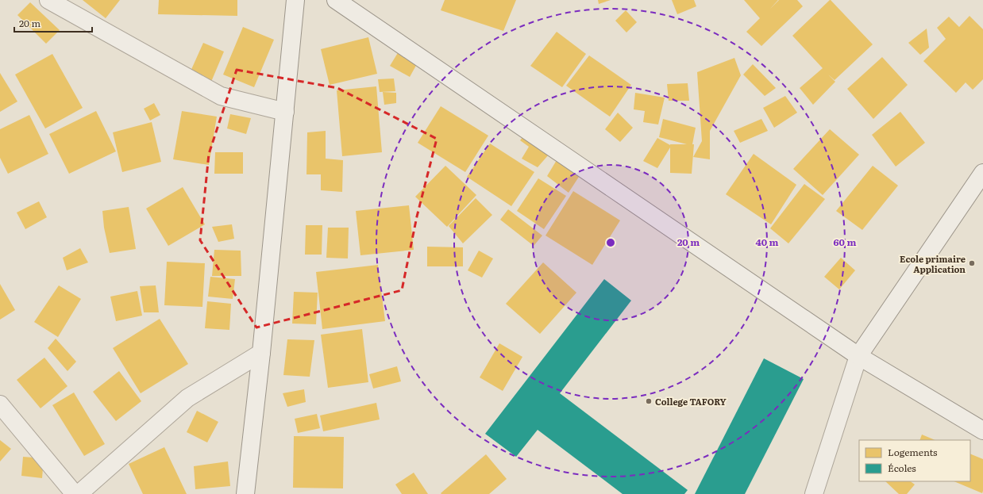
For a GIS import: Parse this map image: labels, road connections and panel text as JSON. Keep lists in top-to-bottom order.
{
  "places": ["Ecole primaire Application", "College TAFORY"],
  "legend": ["Logements", "Écoles"],
  "scale_bar": "20 m",
  "rings": ["20 m", "40 m", "60 m"]
}
